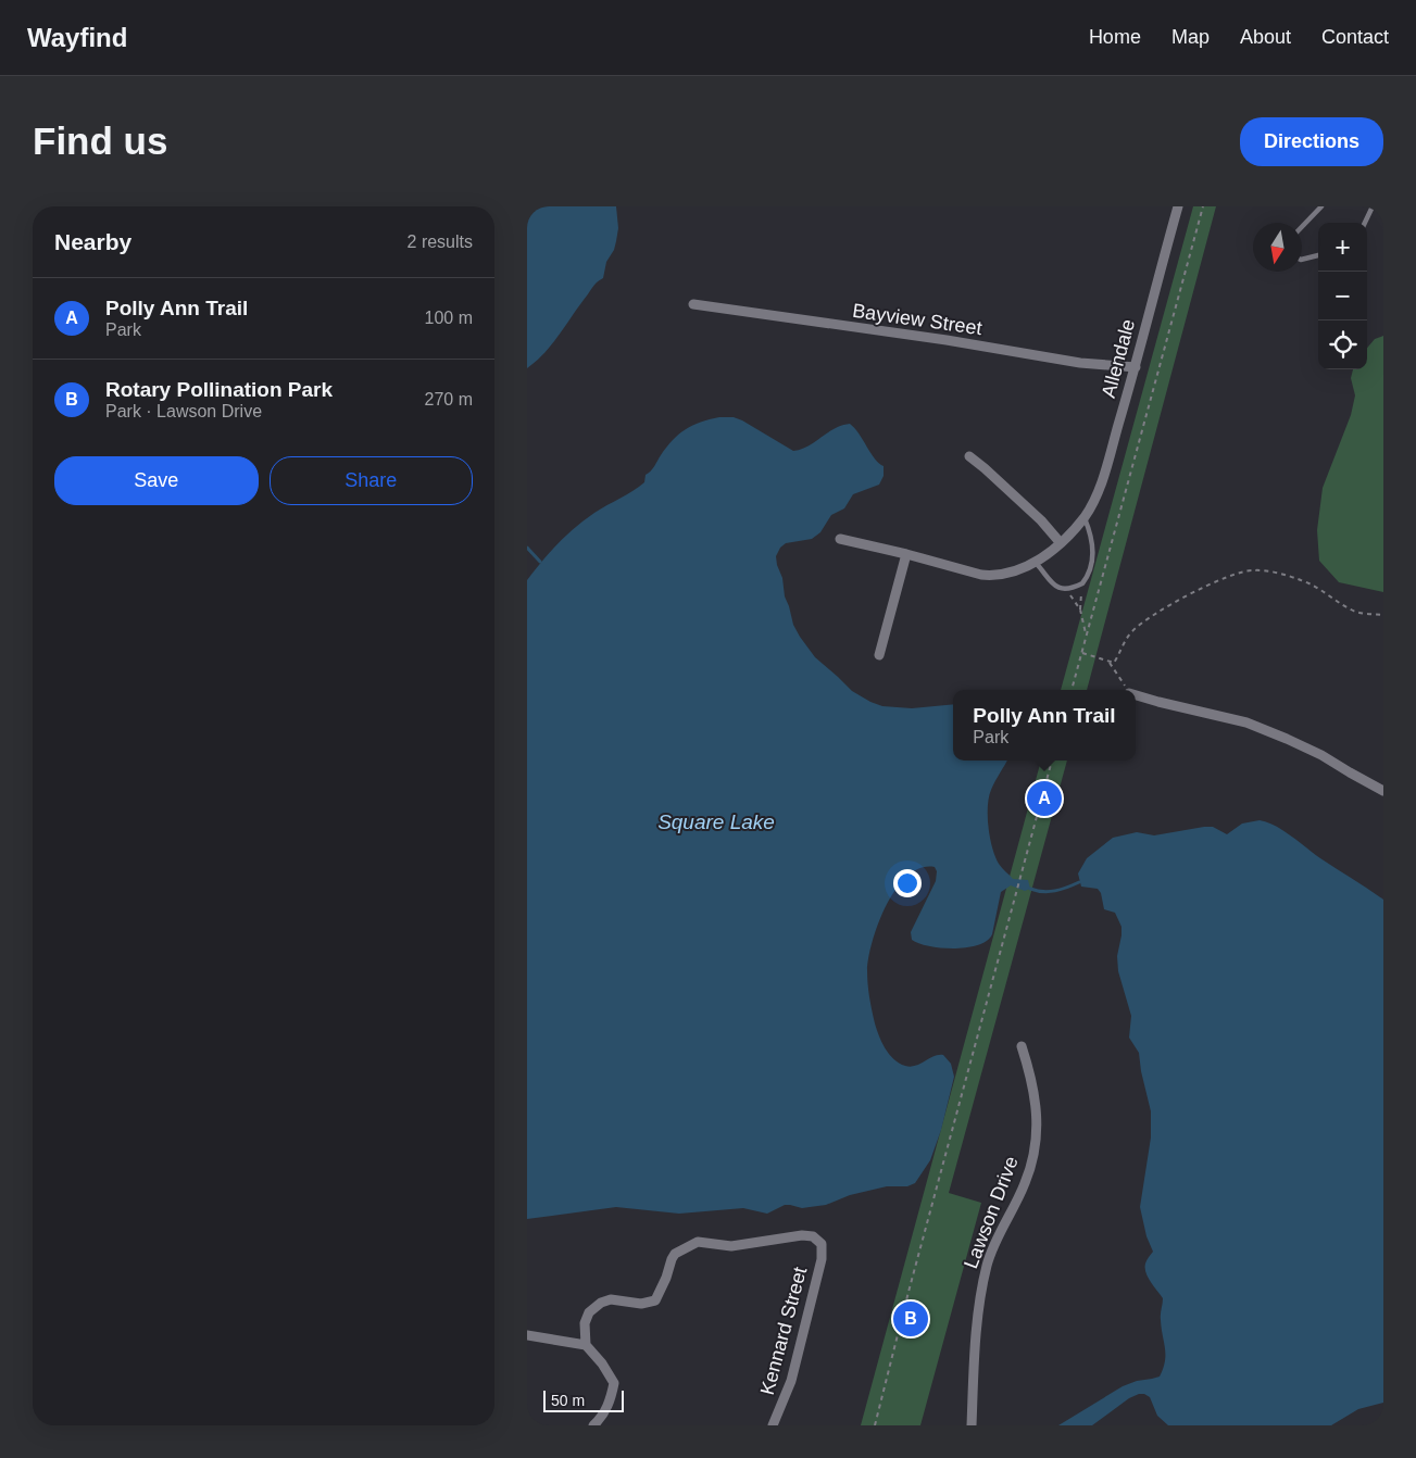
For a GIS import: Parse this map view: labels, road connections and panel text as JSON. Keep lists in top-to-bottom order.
{
  "streets": {
    "street": [
      "Bayview Street",
      "Allendale",
      "Lawson Drive",
      "Kennard Street"
    ]
  },
  "crossings": [
    ["Bayview Street", "Allendale"]
  ],
  "water": ["Square Lake"],
  "scale_bar": "50 m",
  "north": "bottom",
  "page": {
    "header": "Wayfind",
    "nav": [
      "Home",
      "Map",
      "About",
      "Contact"
    ],
    "buttons": [
      "Directions",
      ["Save", "Share"]
    ],
    "title": "Find us",
    "heading": ["Nearby", "2 results"],
    "map_buttons": ["+", "−"],
    "list": [
      {
        "mark": "A",
        "name": "Polly Ann Trail",
        "note": "Park",
        "value": "100 m"
      },
      {
        "mark": "B",
        "name": "Rotary Pollination Park",
        "note": "Park · Lawson Drive",
        "value": "270 m"
      }
    ],
    "popup": ["Polly Ann Trail", "Park"],
    "pins": ["A", "B"],
    "scale": "50 m"
  }
}
